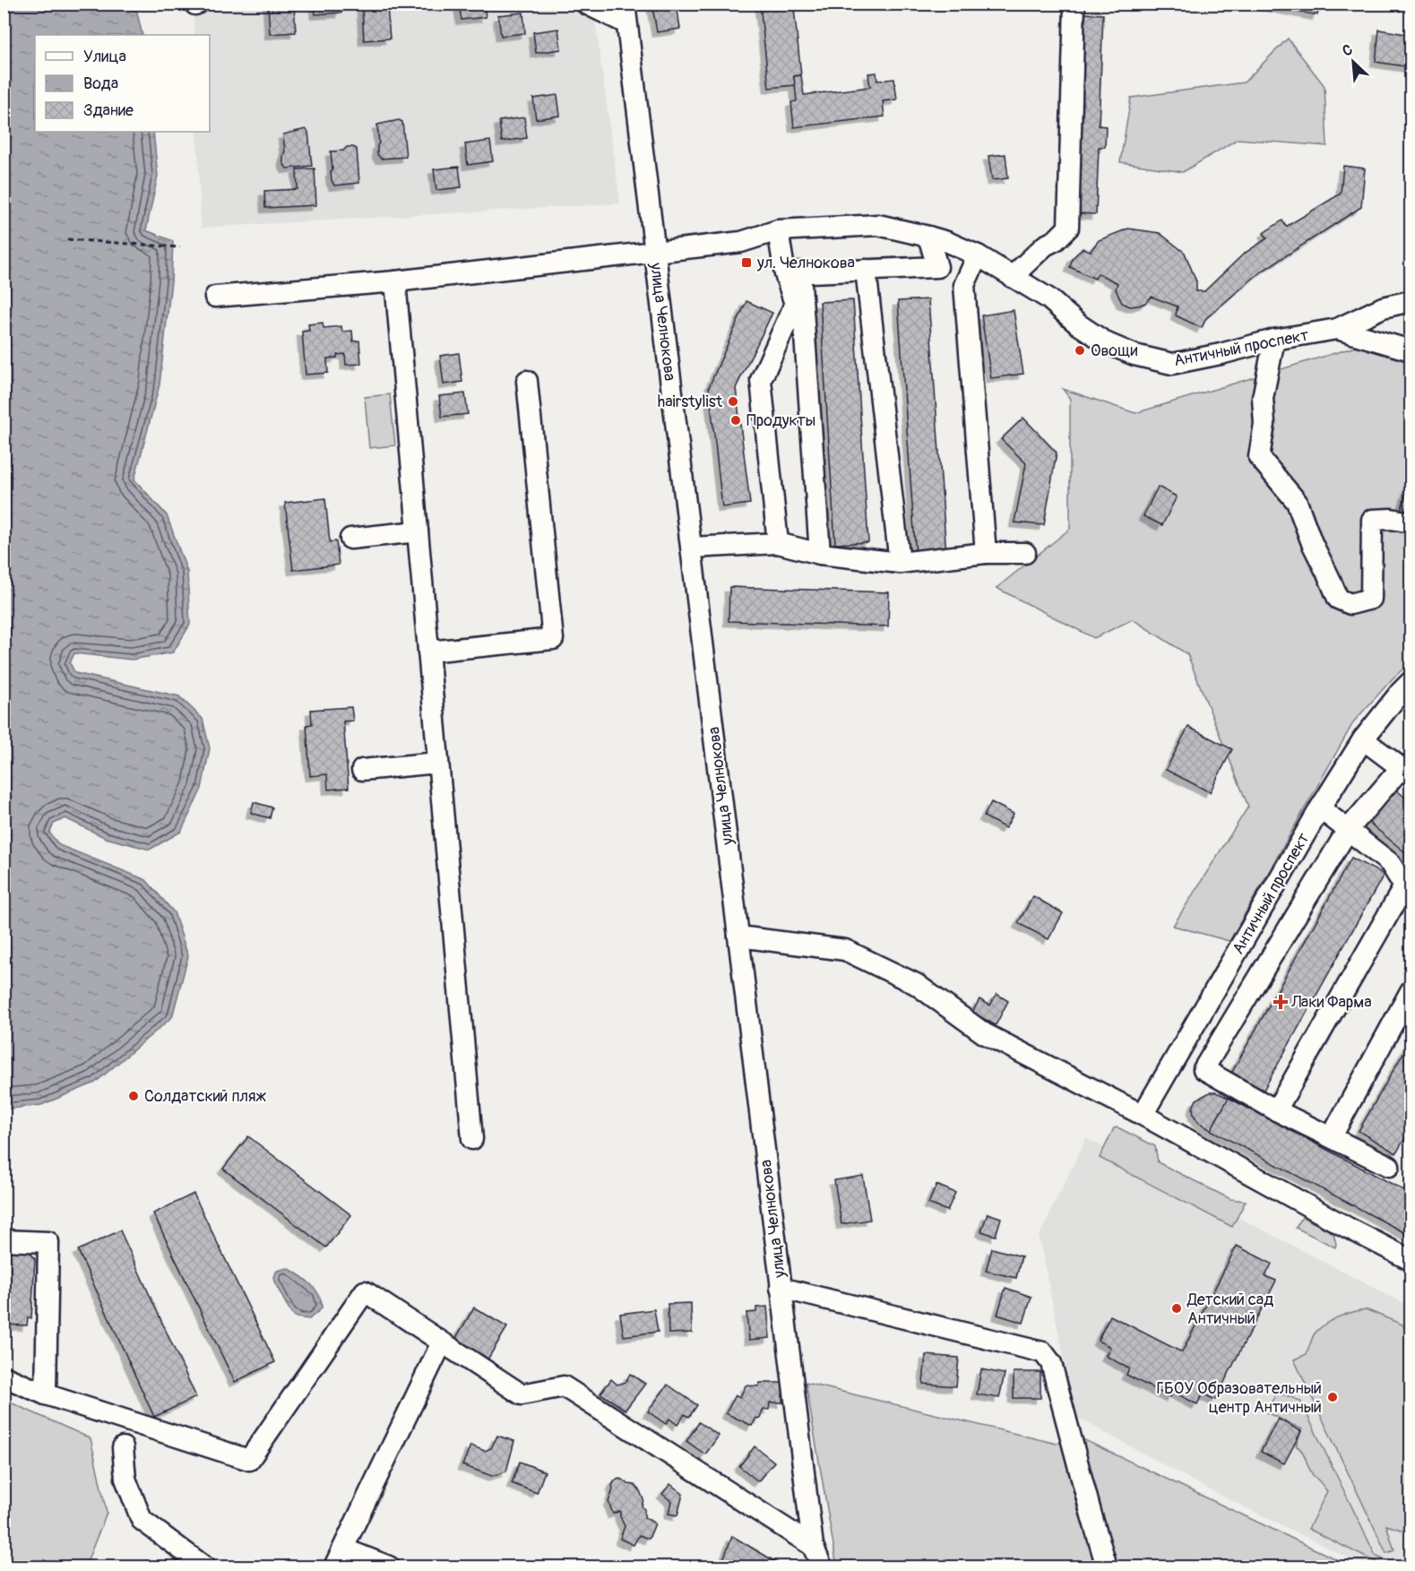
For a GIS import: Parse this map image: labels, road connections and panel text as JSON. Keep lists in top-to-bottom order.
{
  "streets": {
    "street": ["улица Челнокова", "Античный проспект"]
  },
  "crossings": [
    ["улица Челнокова", "Античный проспект"]
  ],
  "places": {
    "transit": ["ул. Челнокова"],
    "other": [
      "Овощи",
      "hairstylist",
      "Продукты",
      "Солдатский пляж",
      "Детский сад Античный",
      "ГБОУ Образовательный центр Античный"
    ],
    "health": ["Лаки Фарма"]
  },
  "legend": ["Улица", "Вода", "Здание"],
  "north": "top left"
}
